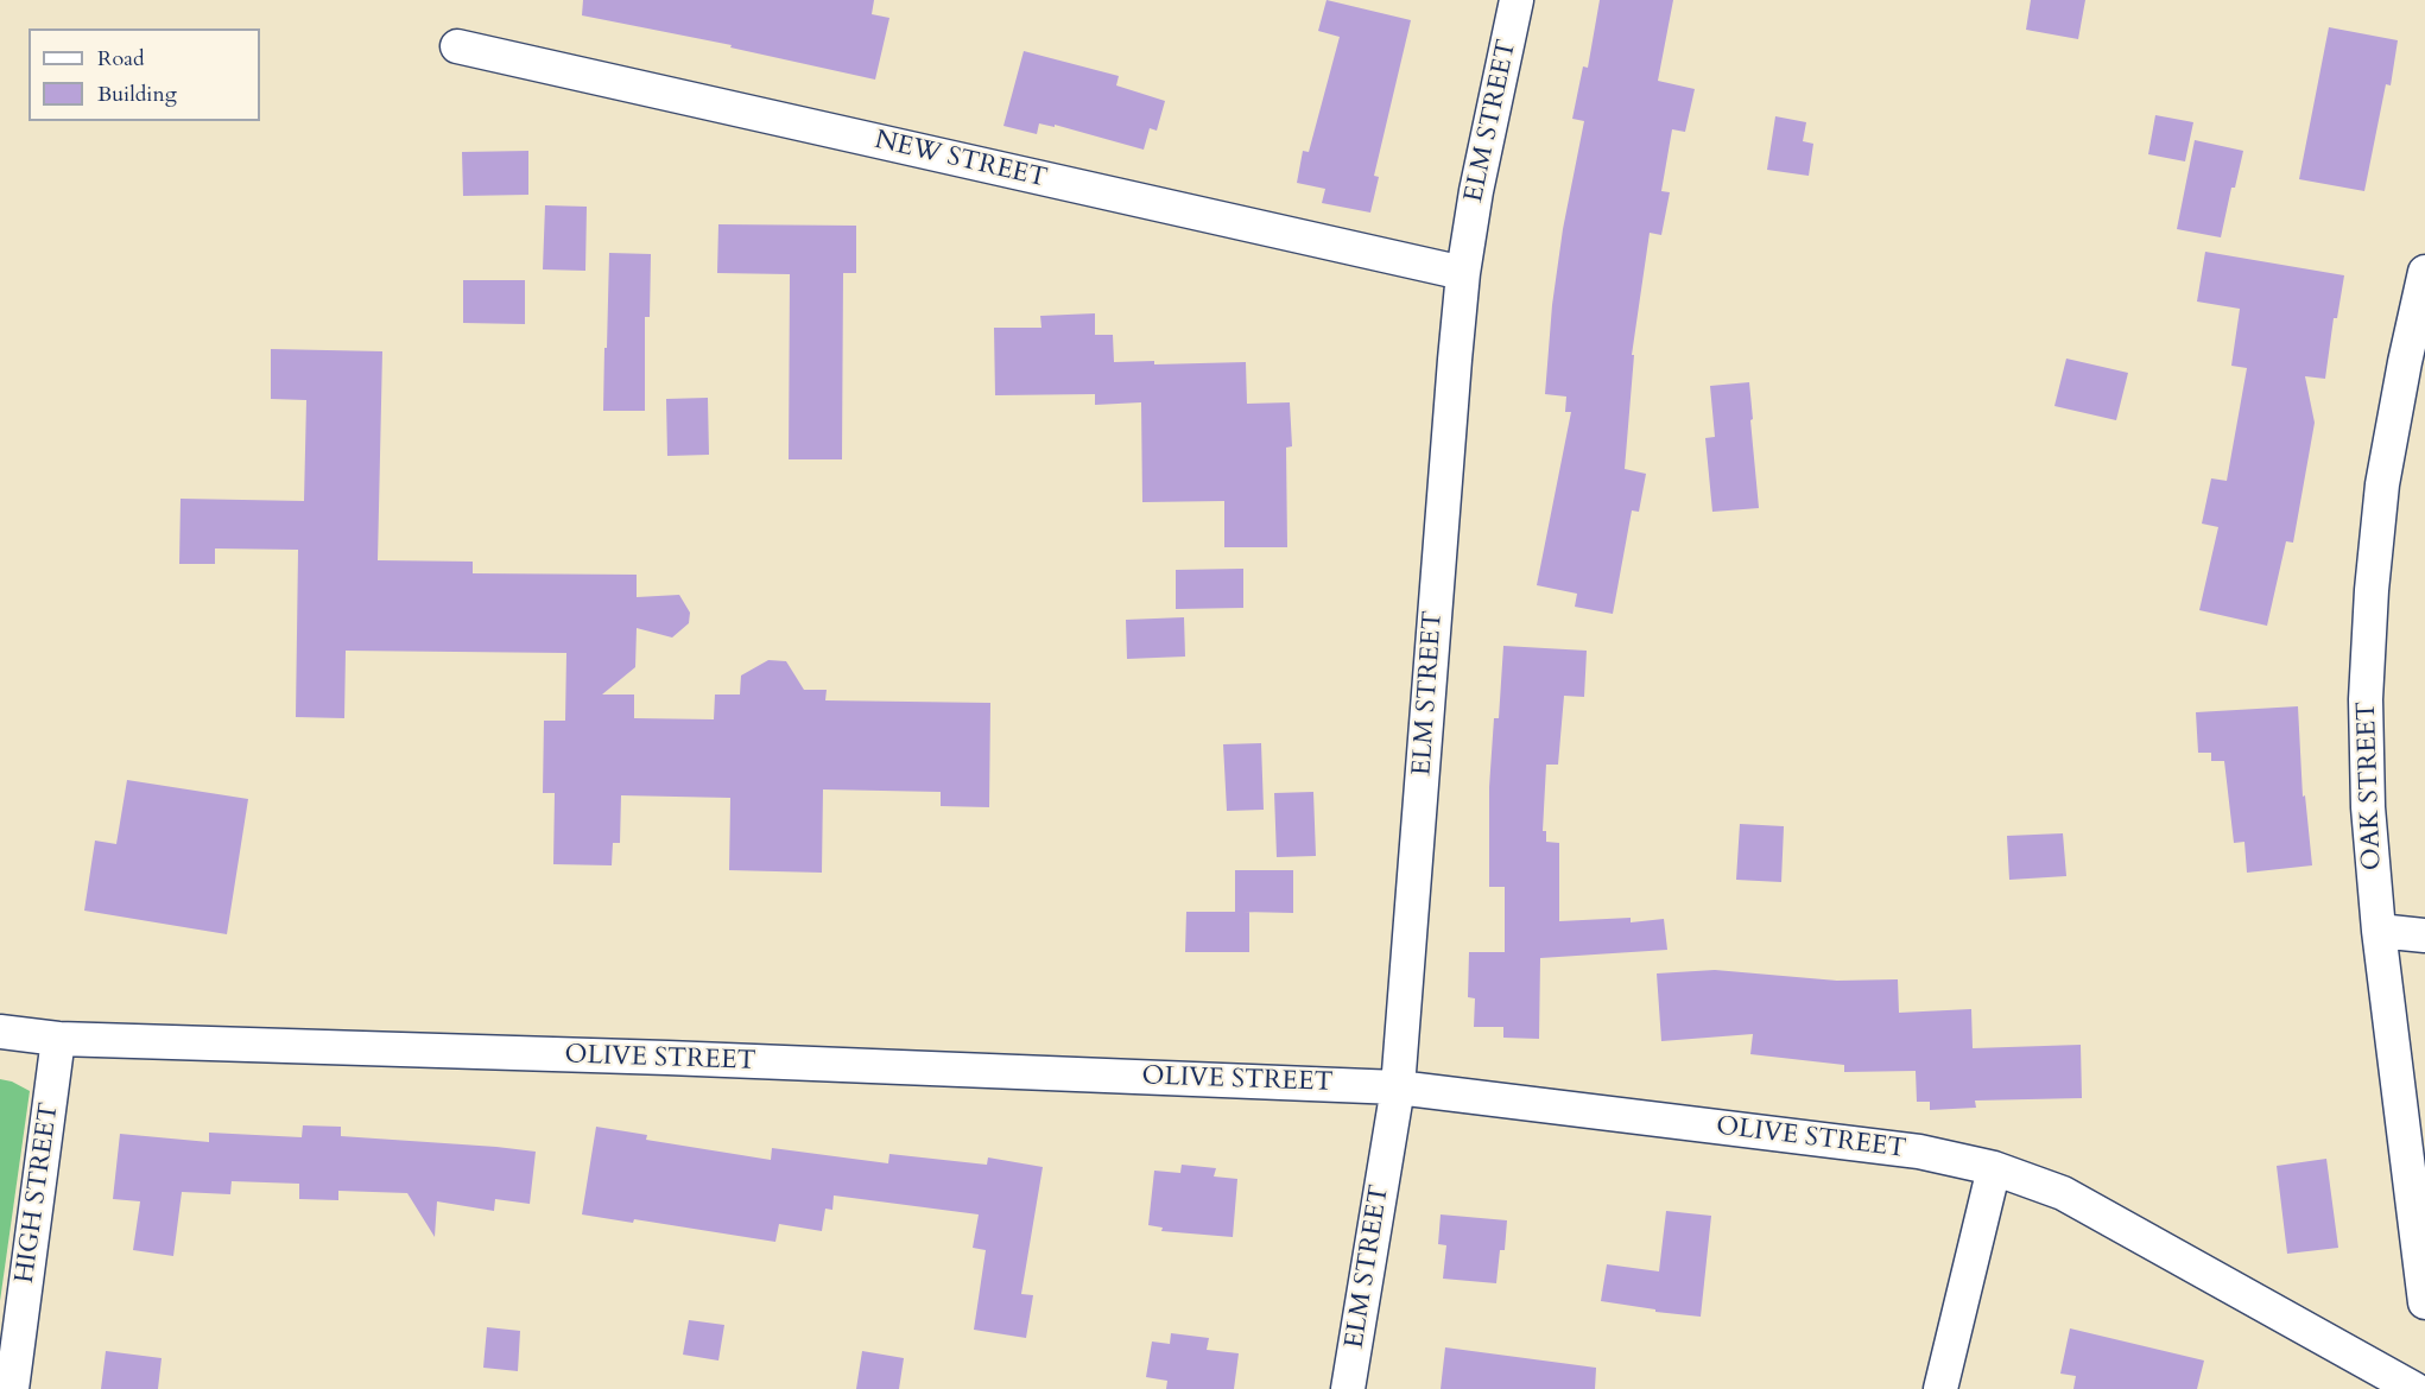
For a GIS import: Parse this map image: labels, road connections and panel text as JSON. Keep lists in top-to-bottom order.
{
  "streets": {
    "street": [
      "ELM STREET",
      "NEW STREET",
      "OAK STREET",
      "OLIVE STREET",
      "HIGH STREET"
    ]
  },
  "crossings": [
    ["ELM STREET", "NEW STREET"],
    ["ELM STREET", "OLIVE STREET"],
    ["OLIVE STREET", "HIGH STREET"]
  ],
  "legend": ["Road", "Building"]
}
